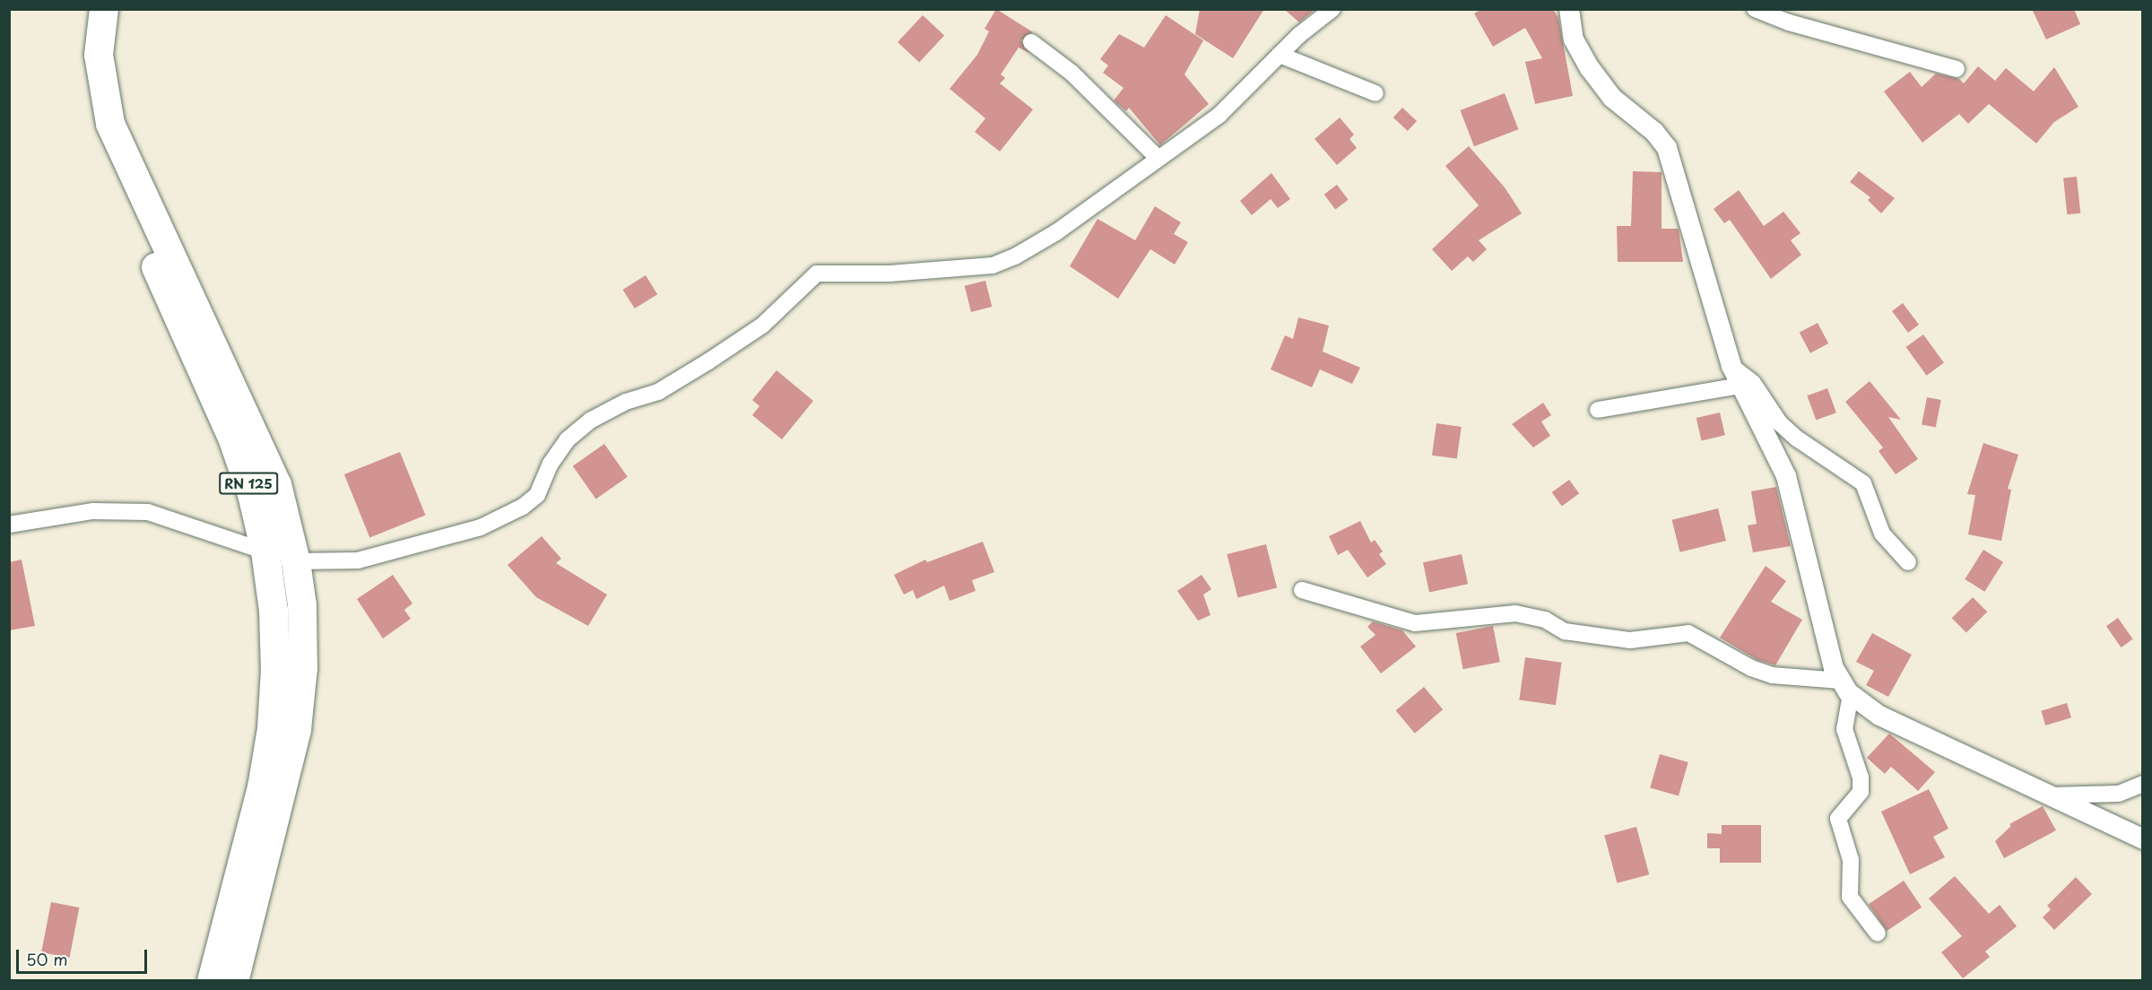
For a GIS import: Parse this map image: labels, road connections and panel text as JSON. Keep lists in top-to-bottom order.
{
  "streets": {
    "highway": ["RN 125"]
  },
  "scale_bar": "50 m"
}
